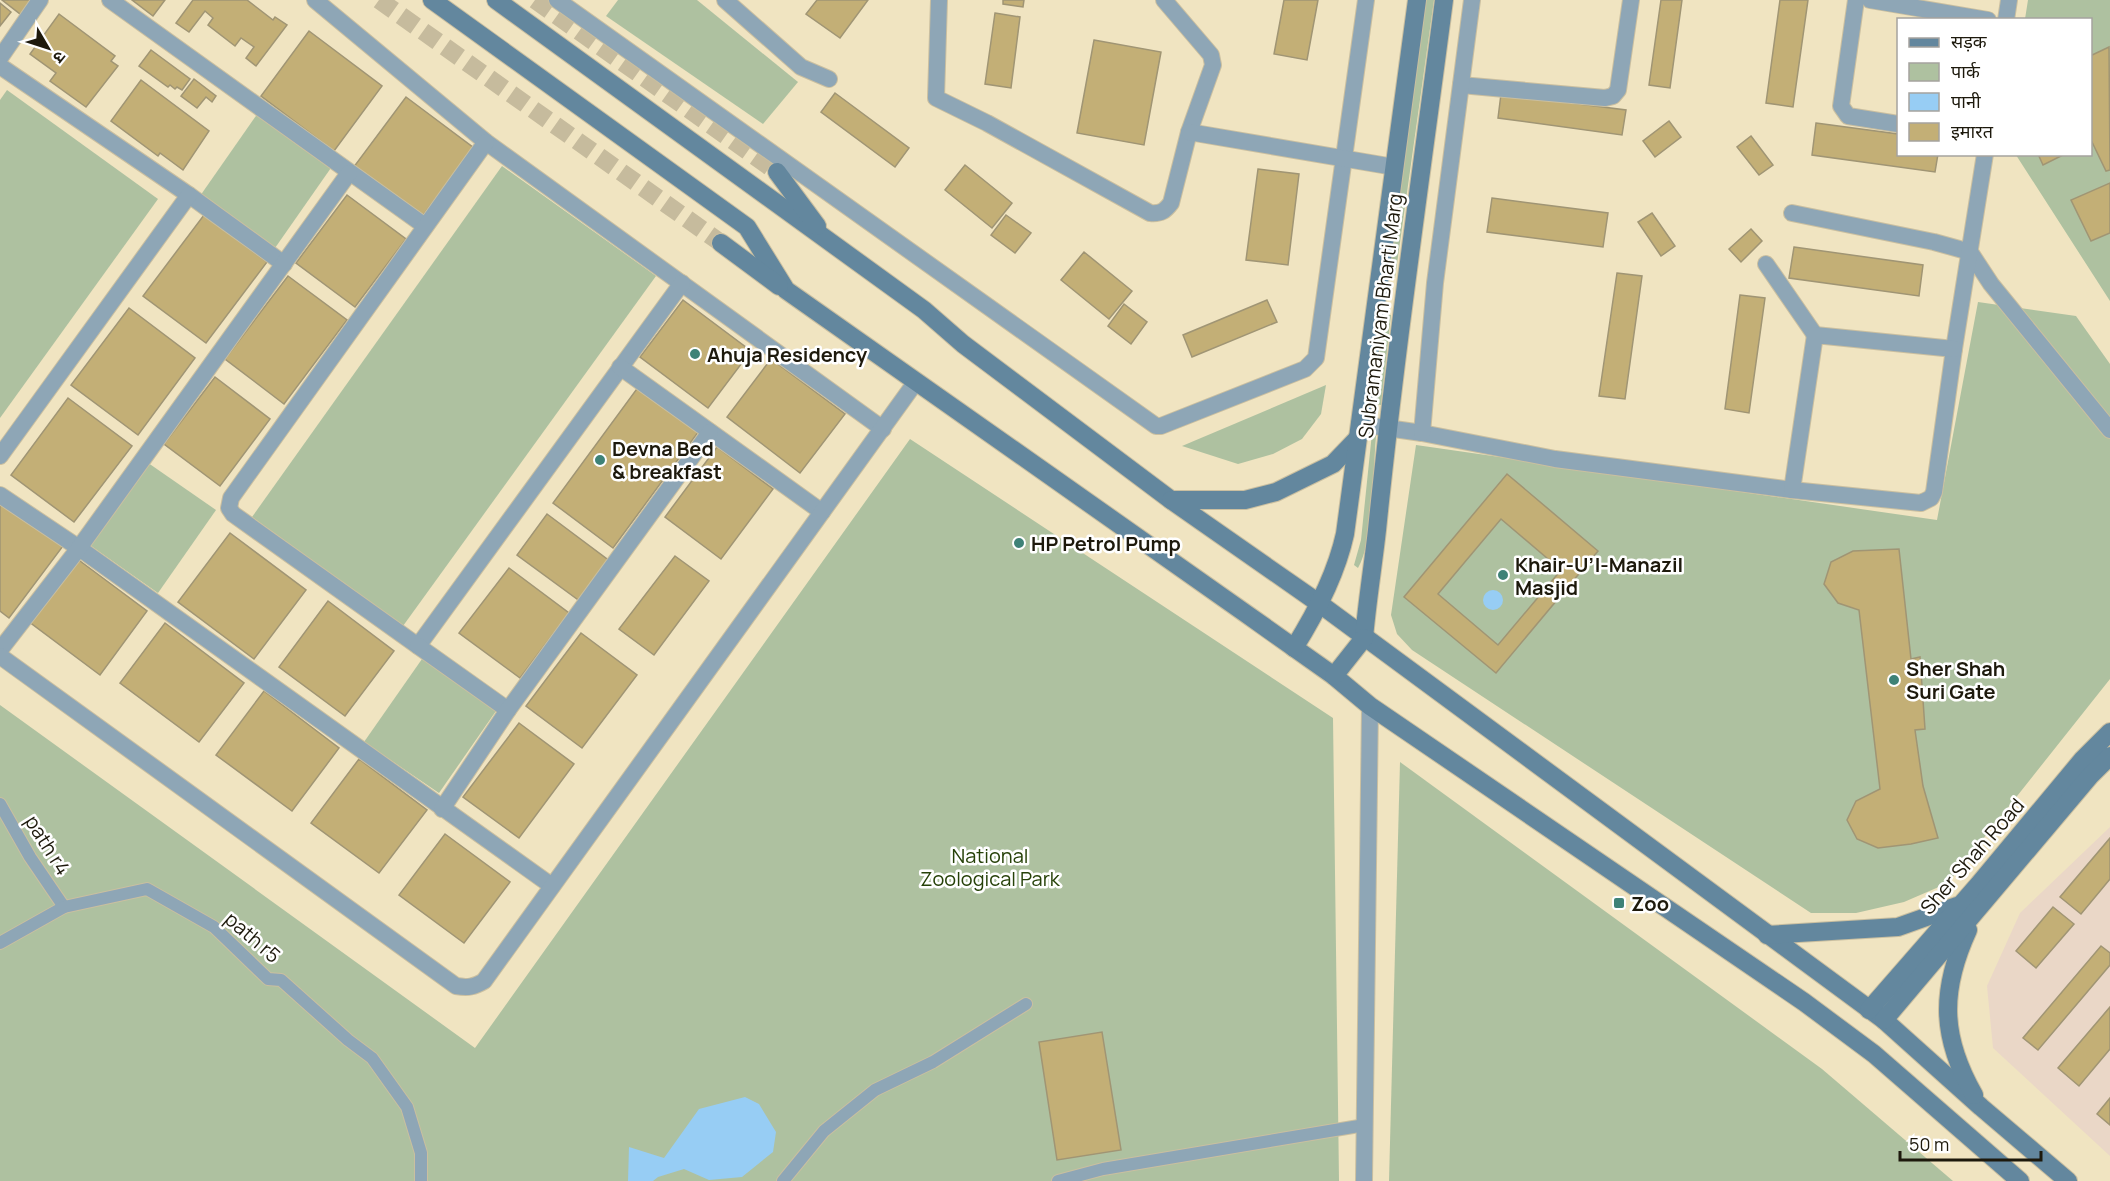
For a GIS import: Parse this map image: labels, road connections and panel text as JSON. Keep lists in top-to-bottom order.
{
  "streets": {
    "main road": ["Subramaniyam Bharti Marg", "Sher Shah Road"],
    "street": ["path r4", "path r5"]
  },
  "crossings": [
    ["path r4", "path r5"]
  ],
  "parks": ["National Zoological Park"],
  "places": {
    "other": [
      "Ahuja Residency",
      "Devna Bed & breakfast",
      "HP Petrol Pump",
      "Khair-U’l-Manazil Masjid",
      "Sher Shah Suri Gate"
    ],
    "transit": ["Zoo"]
  },
  "legend": [
    "सड़क",
    "पार्क",
    "पानी",
    "इमारत"
  ],
  "scale_bar": "50 m",
  "north": "bottom right"
}
